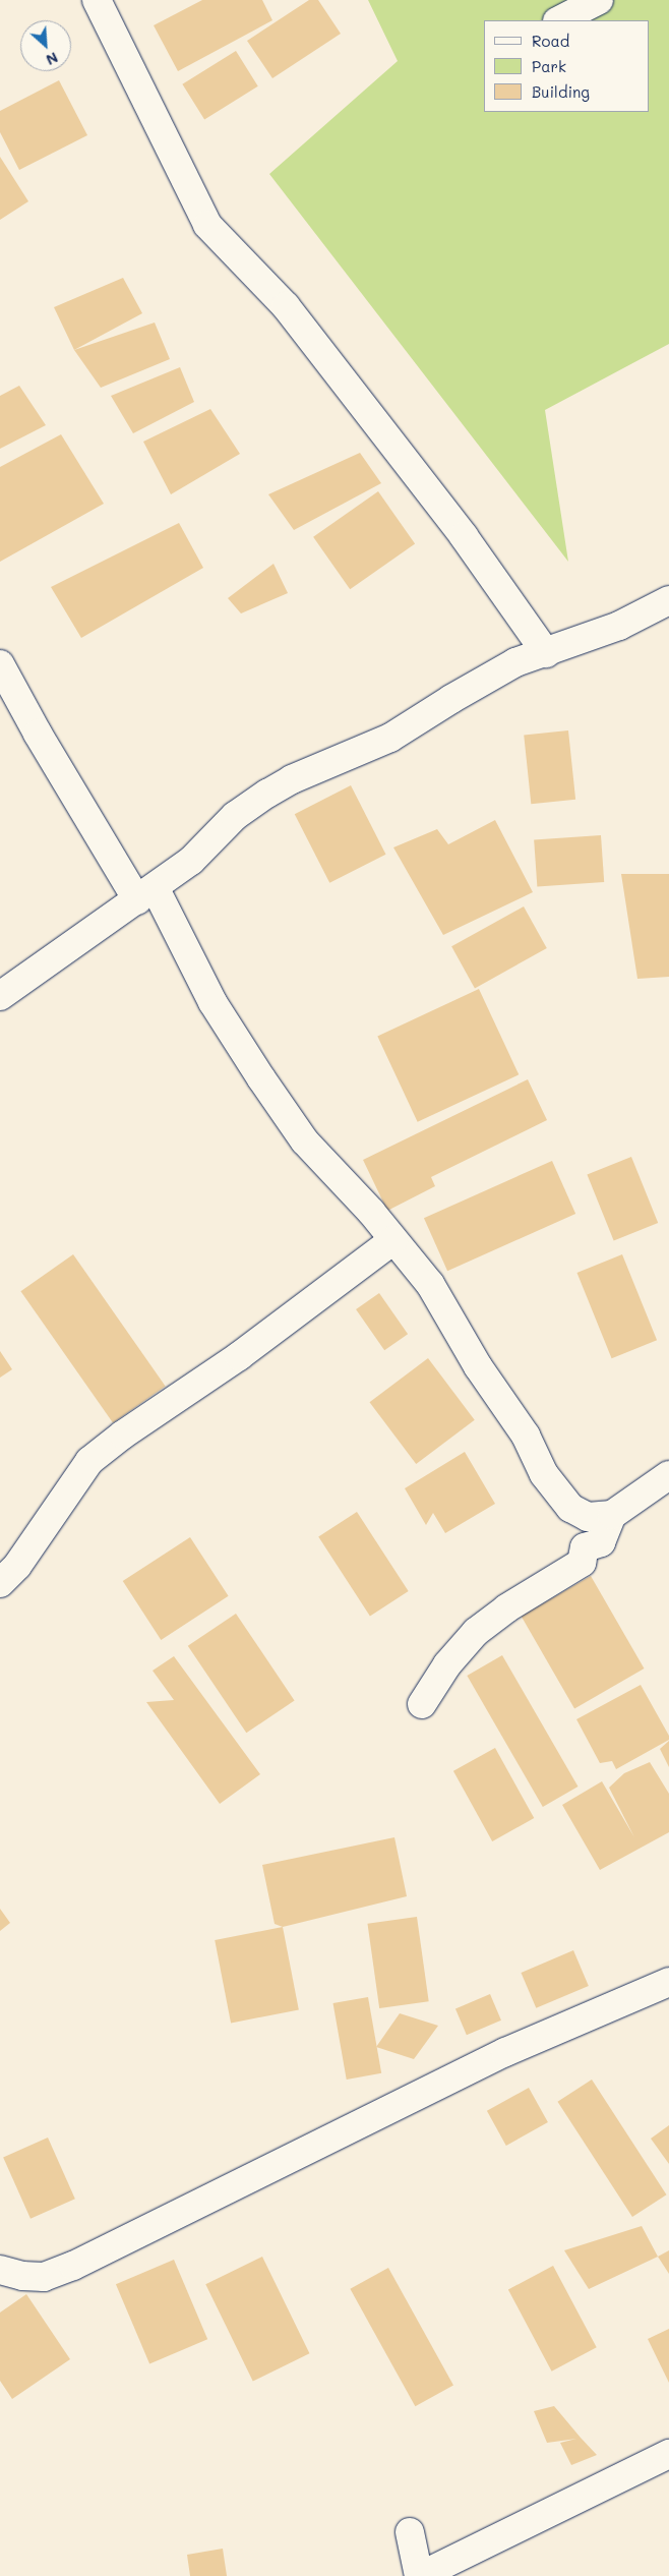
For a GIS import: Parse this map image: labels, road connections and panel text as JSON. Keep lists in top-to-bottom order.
{
  "legend": ["Road", "Park", "Building"],
  "north": "bottom right"
}
